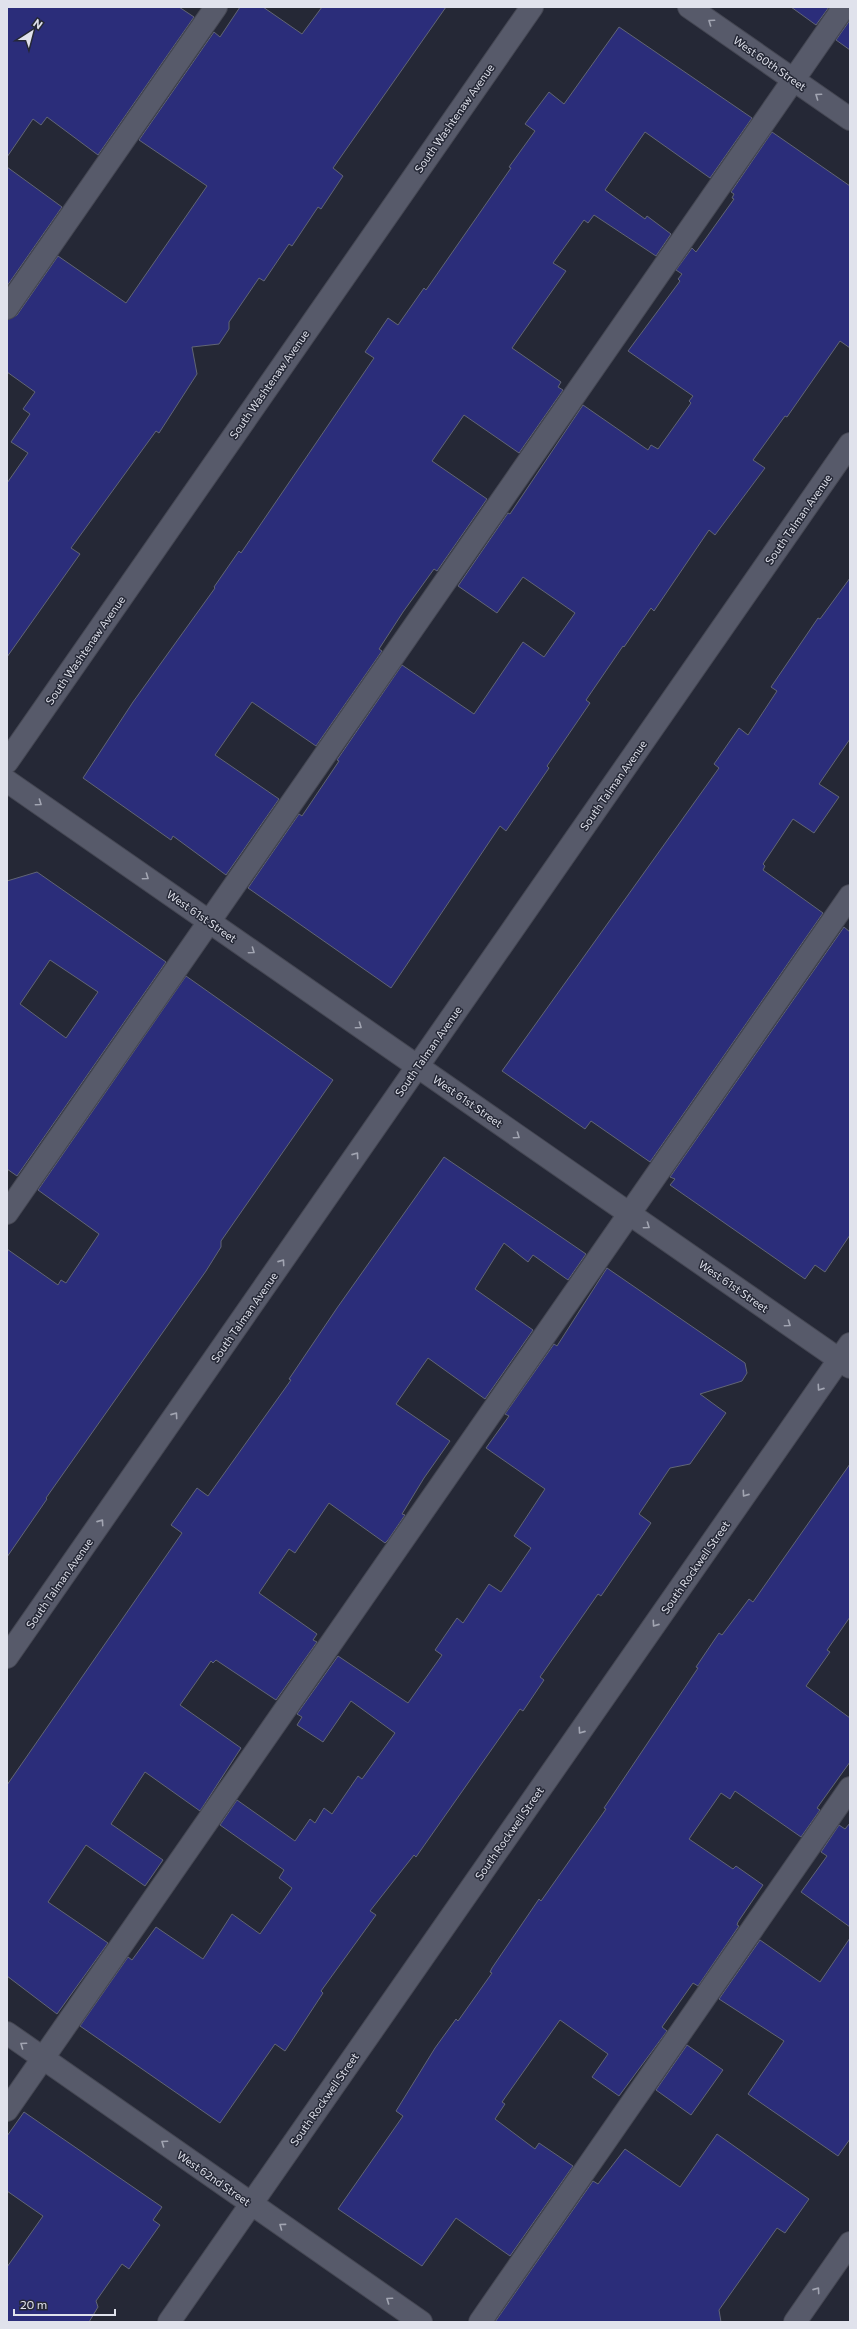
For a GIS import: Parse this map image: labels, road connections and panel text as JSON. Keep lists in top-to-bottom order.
{
  "streets": {
    "street": [
      "West 60th Street",
      "South Washtenaw Avenue",
      "South Talman Avenue",
      "West 61st Street",
      "South Rockwell Street",
      "West 62nd Street"
    ]
  },
  "crossings": [
    ["South Talman Avenue", "West 61st Street"],
    ["West 61st Street", "South Rockwell Street"],
    ["South Rockwell Street", "West 62nd Street"]
  ],
  "one_way": [
    "West 60th Street",
    "South Talman Avenue",
    "West 61st Street",
    "South Rockwell Street",
    "West 62nd Street"
  ],
  "scale_bar": "20 m",
  "north": "top right"
}
